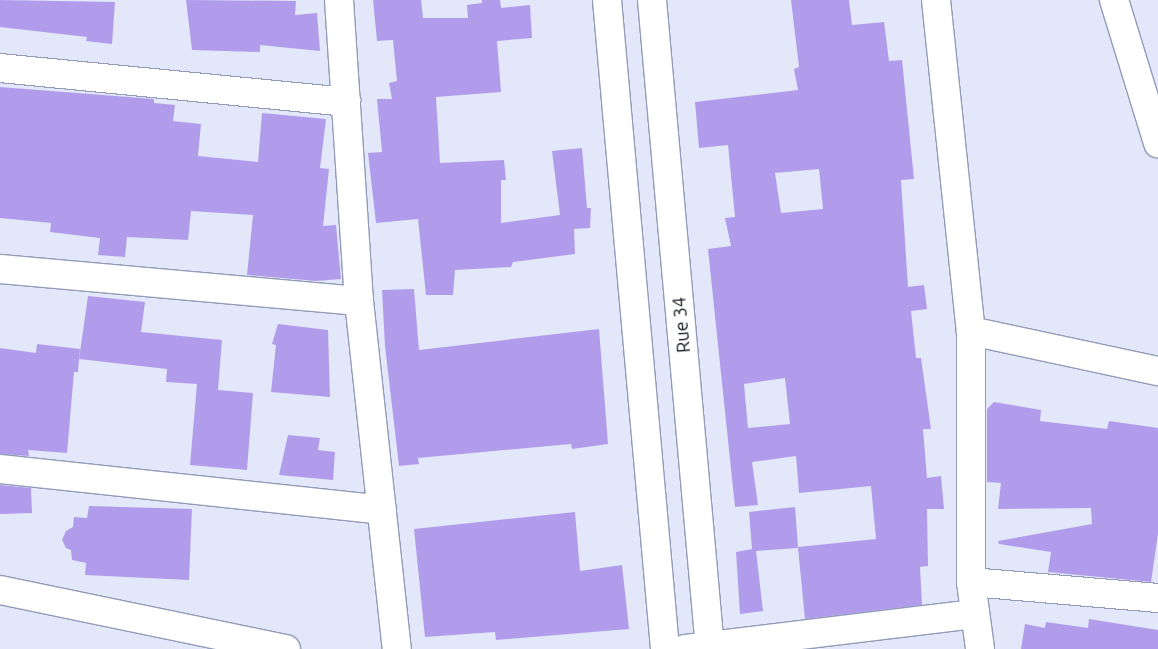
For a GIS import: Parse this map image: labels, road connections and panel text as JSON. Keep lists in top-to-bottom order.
{
  "streets": {
    "street": ["Rue 34"]
  }
}
